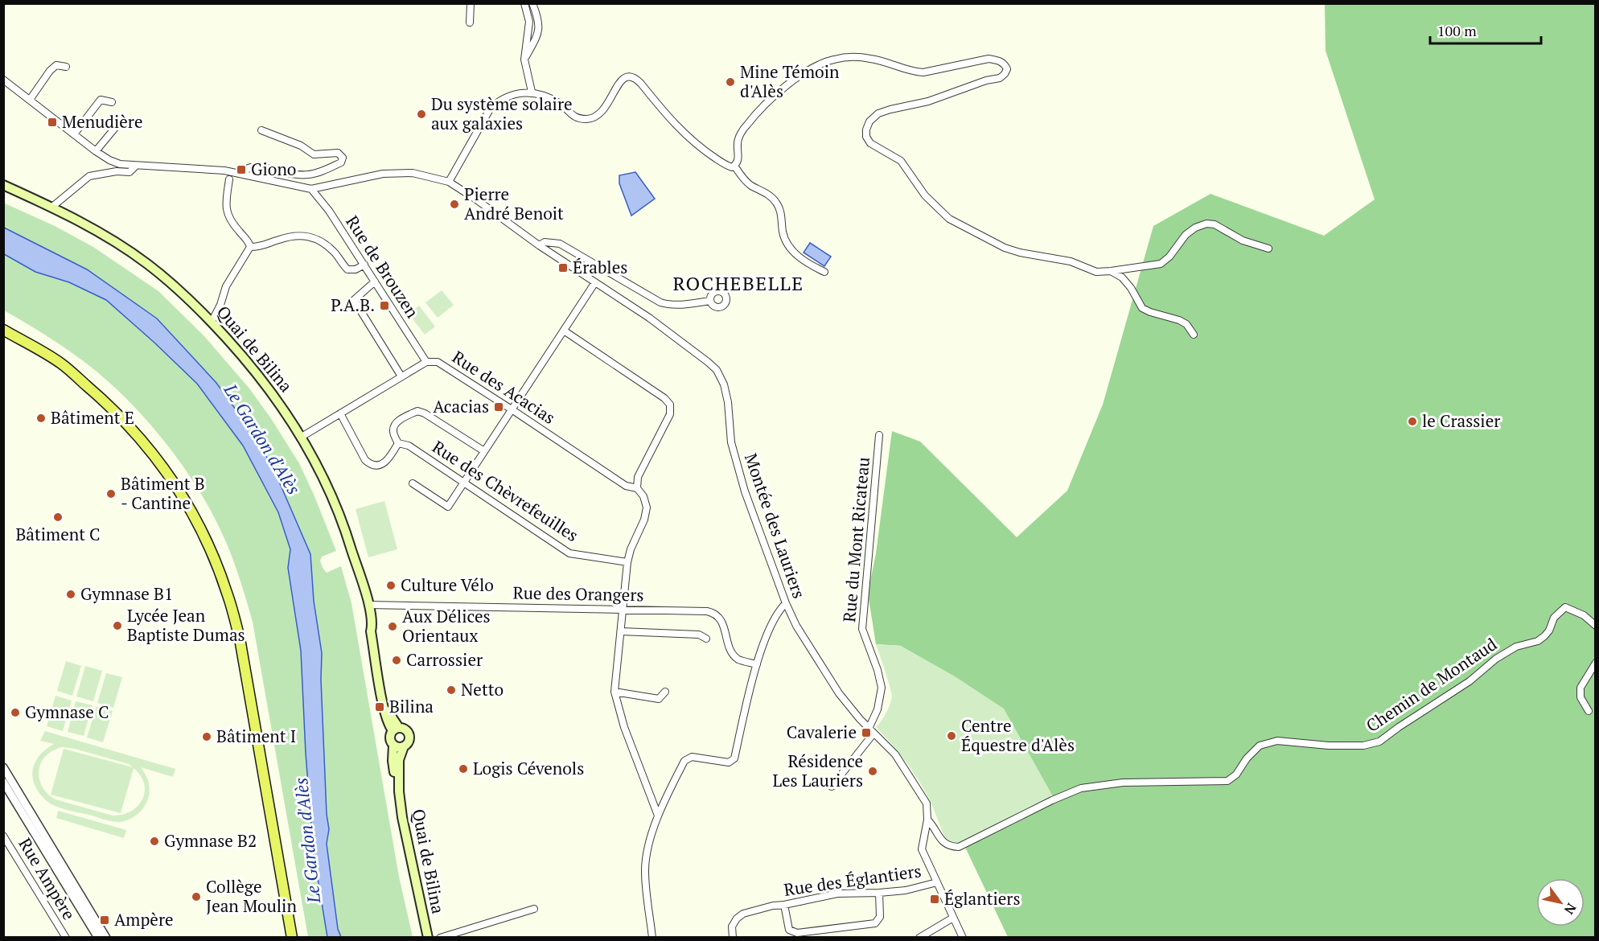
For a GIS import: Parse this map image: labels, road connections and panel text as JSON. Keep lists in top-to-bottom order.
{
  "streets": {
    "main road": ["Quai de Bilina"],
    "street": [
      "Rue de Brouzen",
      "Rue des Acacias",
      "Rue des Chèvrefeuilles",
      "Montée des Lauriers",
      "Rue du Mont Ricateau",
      "Rue des Orangers",
      "Chemin de Montaud",
      "Rue Ampère",
      "Rue des Églantiers"
    ]
  },
  "crossings": [
    ["Rue de Brouzen", "Rue des Acacias"],
    ["Rue de Brouzen", "Montée des Lauriers"],
    ["Quai de Bilina", "Rue des Acacias"],
    ["Quai de Bilina", "Rue des Orangers"],
    ["Montée des Lauriers", "Rue du Mont Ricateau"],
    ["Montée des Lauriers", "Chemin de Montaud"],
    ["Montée des Lauriers", "Rue des Églantiers"]
  ],
  "districts": ["ROCHEBELLE"],
  "water": ["Le Gardon d'Alès"],
  "places": {
    "other": [
      "Mine Témoin d'Alès",
      "Du système solaire aux galaxies",
      "Pierre André Benoit",
      "Bâtiment E",
      "le Crassier",
      "Bâtiment B - Cantine",
      "Bâtiment C",
      "Culture Vélo",
      "Gymnase B1",
      "Lycée Jean Baptiste Dumas",
      "Aux Délices Orientaux",
      "Carrossier",
      "Netto",
      "Gymnase C",
      "Centre Équestre d'Alès",
      "Bâtiment I",
      "Logis Cévenols",
      "Résidence Les Lauriers",
      "Gymnase B2",
      "Collège Jean Moulin"
    ],
    "transit": [
      "Menudière",
      "Giono",
      "Érables",
      "P.A.B.",
      "Acacias",
      "Bilina",
      "Cavalerie",
      "Églantiers",
      "Ampère"
    ]
  },
  "scale_bar": "100 m",
  "north": "bottom right"
}
